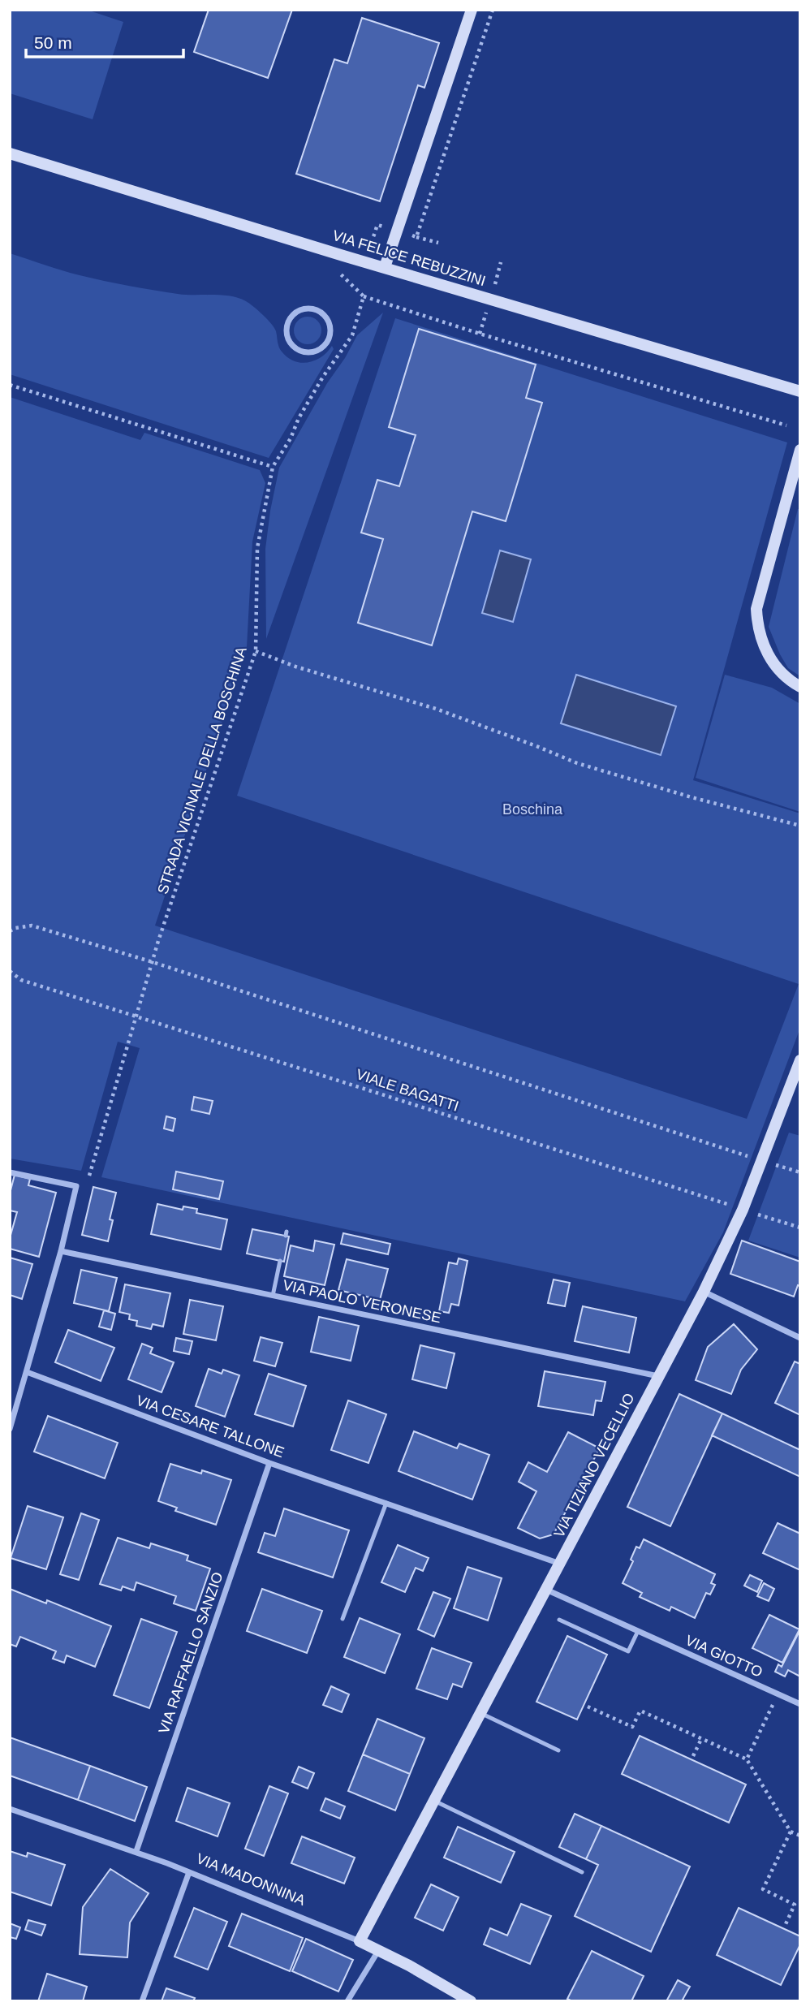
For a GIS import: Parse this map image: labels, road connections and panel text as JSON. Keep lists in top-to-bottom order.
{
  "streets": {
    "street": [
      "VIA FELICE REBUZZINI",
      "VIA PAOLO VERONESE",
      "VIA CESARE TALLONE",
      "VIA TIZIANO VECELLIO",
      "VIA RAFFAELLO SANZIO",
      "VIA GIOTTO",
      "VIA MADONNINA"
    ],
    "path": ["STRADA VICINALE DELLA BOSCHINA", "VIALE BAGATTI"]
  },
  "crossings": [
    ["STRADA VICINALE DELLA BOSCHINA", "VIALE BAGATTI"],
    ["VIALE BAGATTI", "VIA TIZIANO VECELLIO"],
    ["VIA PAOLO VERONESE", "VIA TIZIANO VECELLIO"],
    ["VIA CESARE TALLONE", "VIA TIZIANO VECELLIO"],
    ["VIA CESARE TALLONE", "VIA RAFFAELLO SANZIO"],
    ["VIA TIZIANO VECELLIO", "VIA GIOTTO"],
    ["VIA TIZIANO VECELLIO", "VIA MADONNINA"],
    ["VIA RAFFAELLO SANZIO", "VIA MADONNINA"]
  ],
  "parks": ["Boschina"],
  "scale_bar": "50 m"
}
